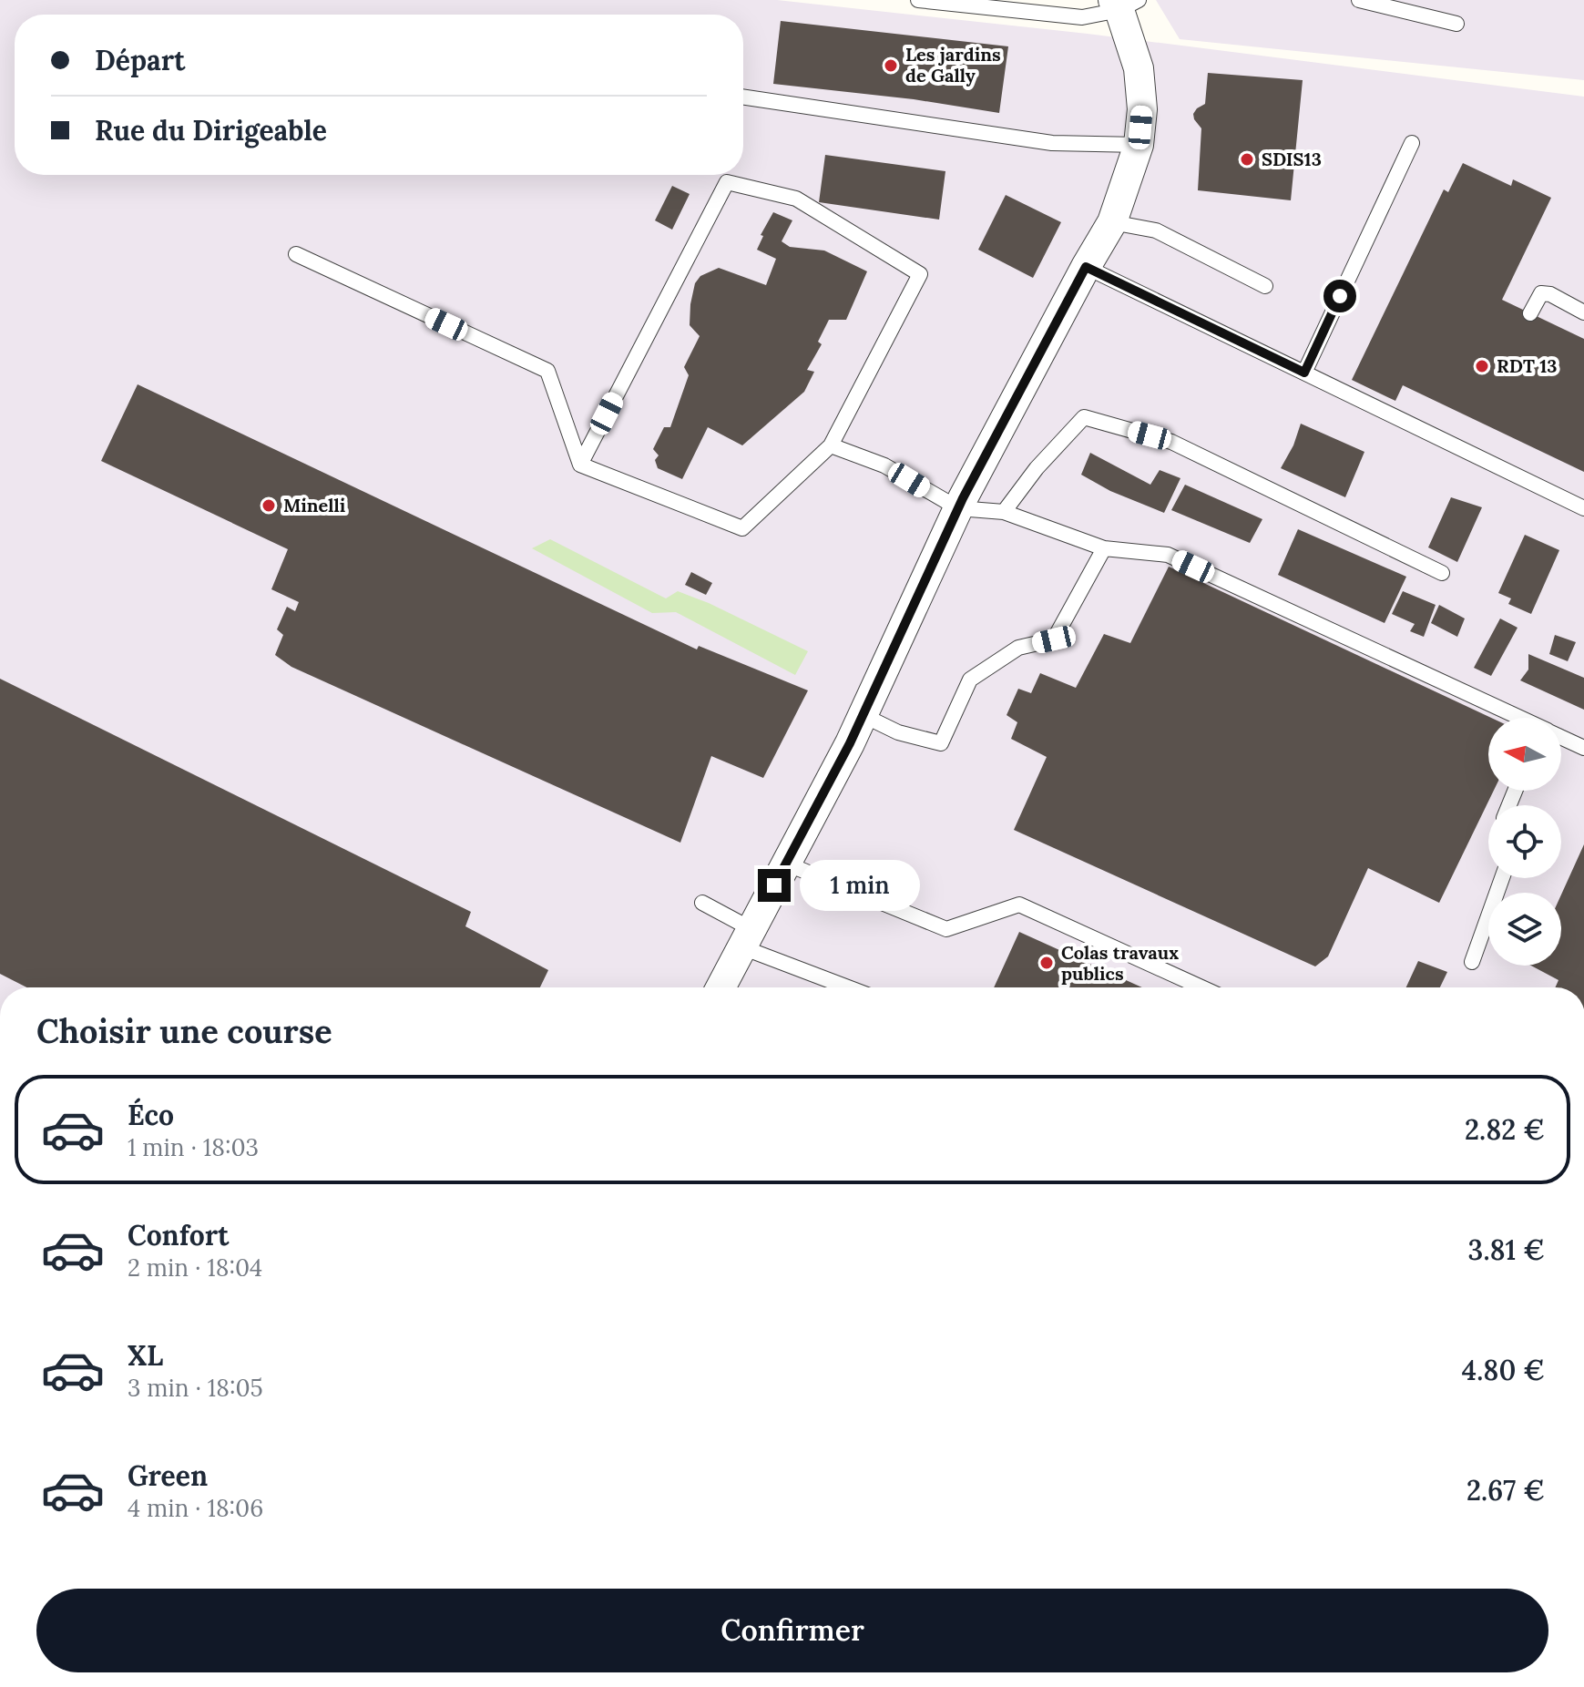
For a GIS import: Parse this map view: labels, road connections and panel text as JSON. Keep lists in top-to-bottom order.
{
  "places": [
    "Les jardins de Gally",
    "SDIS13",
    "RDT 13",
    "Minelli",
    "Colas travaux publics"
  ],
  "north": "left",
  "page": {
    "banner": ["Départ", "Rue du Dirigeable"],
    "bubble": "1 min",
    "heading": "Choisir une course",
    "list": [
      {
        "name": "Éco",
        "note": "1 min · 18:03",
        "value": "2.82 €"
      },
      {
        "name": "Confort",
        "note": "2 min · 18:04",
        "value": "3.81 €"
      },
      {
        "name": "XL",
        "note": "3 min · 18:05",
        "value": "4.80 €"
      },
      {
        "name": "Green",
        "note": "4 min · 18:06",
        "value": "2.67 €"
      }
    ],
    "buttons": "Confirmer"
  }
}
